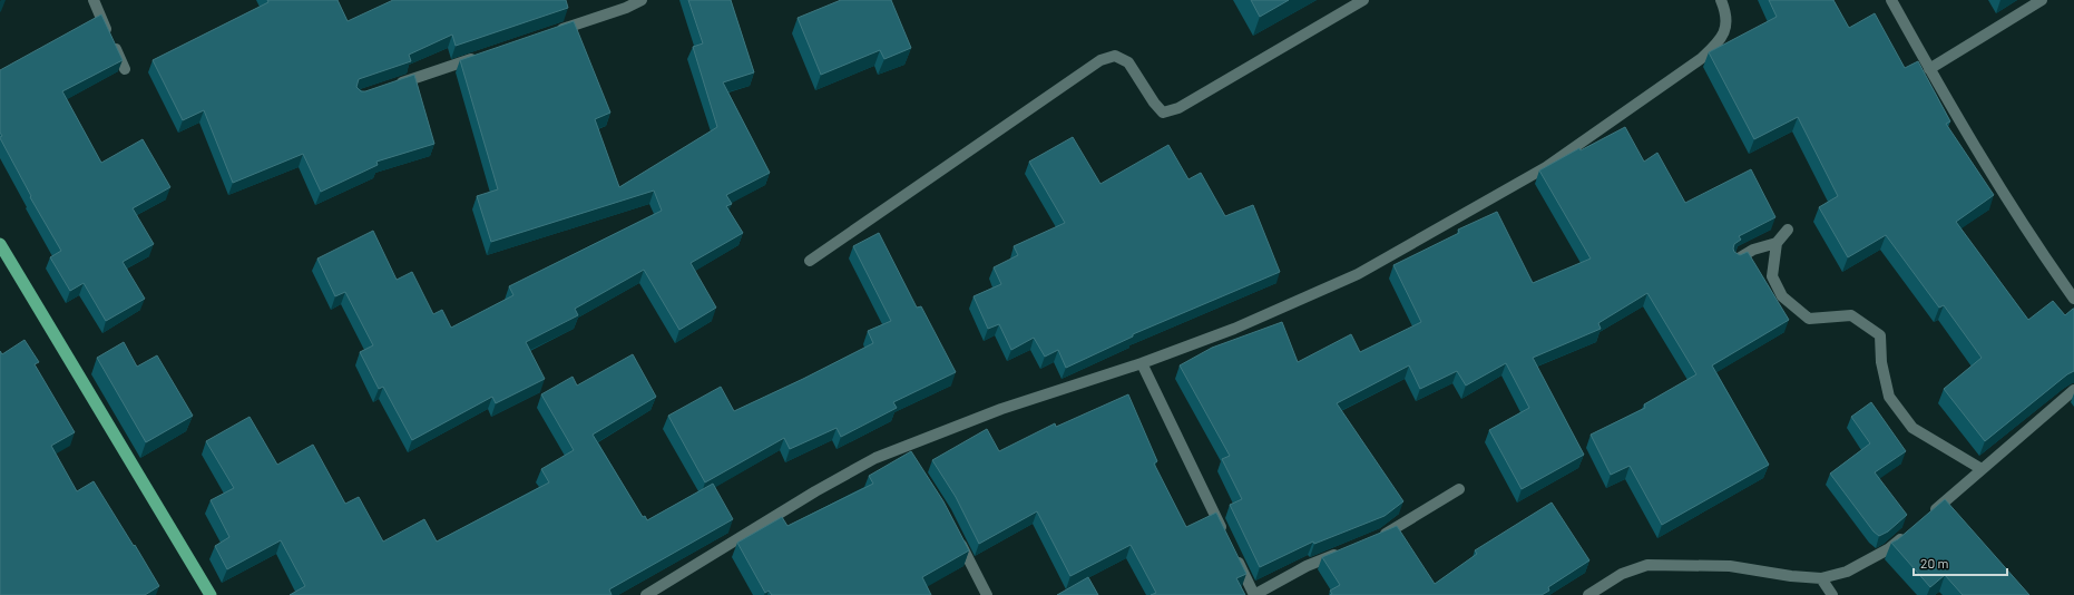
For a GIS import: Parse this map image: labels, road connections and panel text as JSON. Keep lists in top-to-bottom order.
{
  "scale_bar": "20 m"
}
